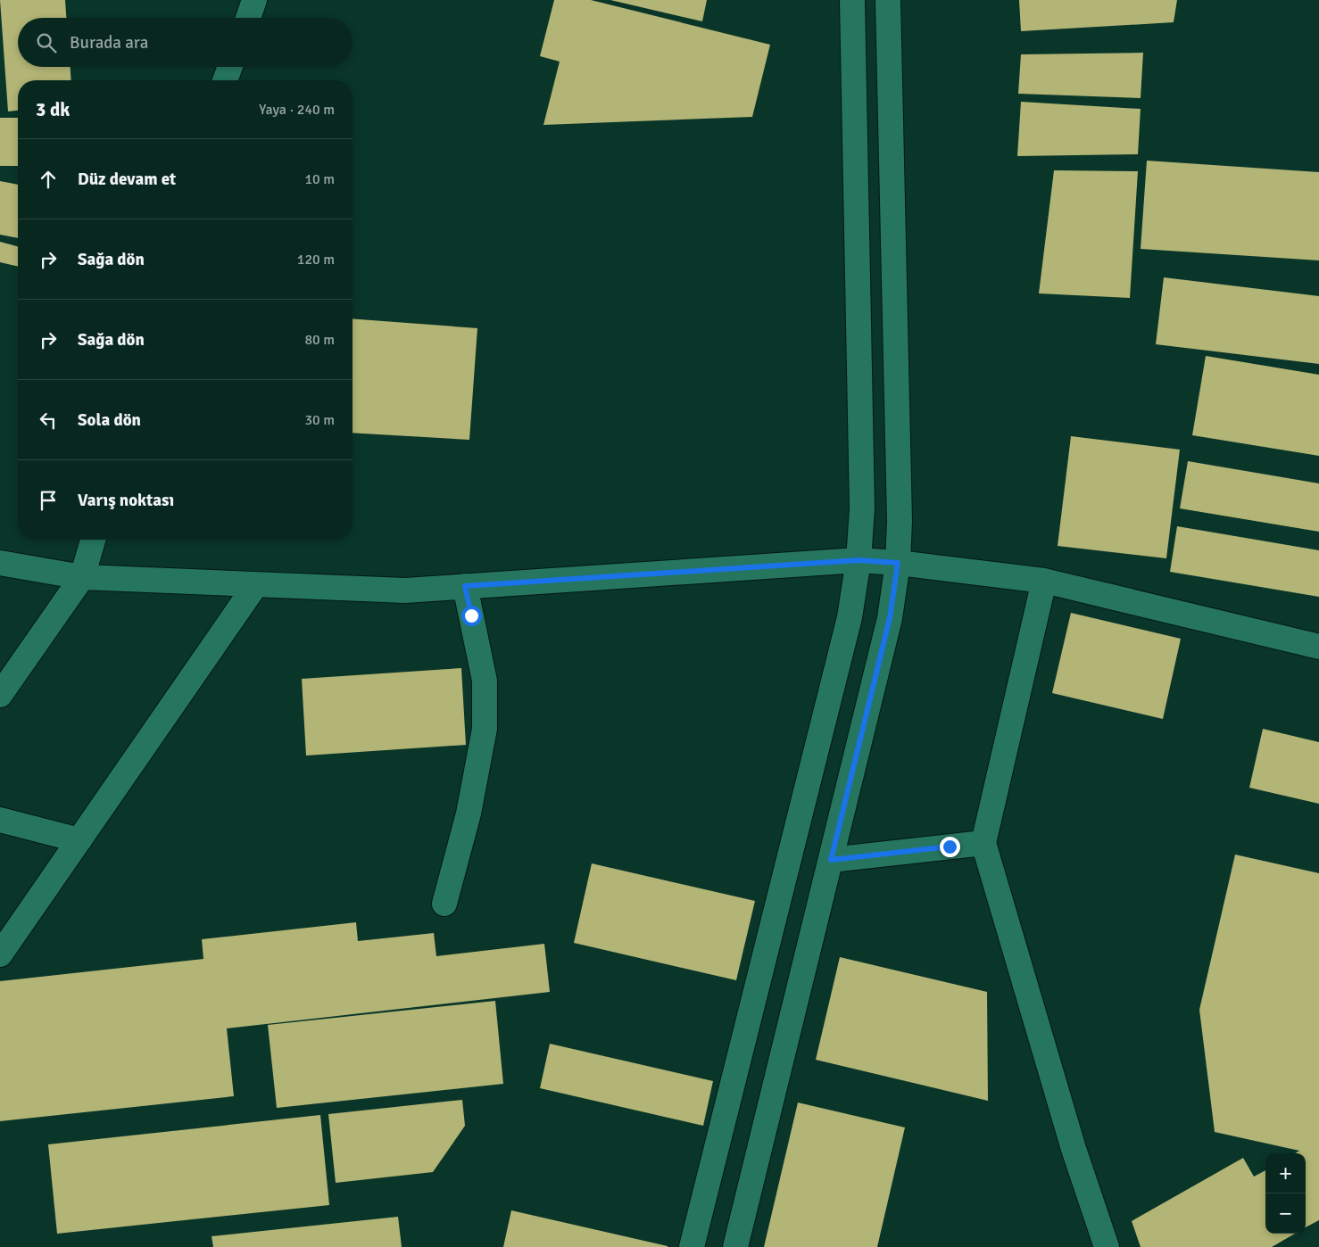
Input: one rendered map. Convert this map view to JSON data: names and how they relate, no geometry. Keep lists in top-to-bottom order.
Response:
{
  "page": {
    "search": "Burada ara",
    "heading": ["3 dk", "Yaya · 240 m"],
    "list": [
      ["Düz devam et", "10 m"],
      ["Sağa dön", "120 m"],
      ["Sağa dön", "80 m"],
      ["Sola dön", "30 m"],
      "Varış noktası"
    ],
    "map_buttons": ["+", "−"]
  }
}
